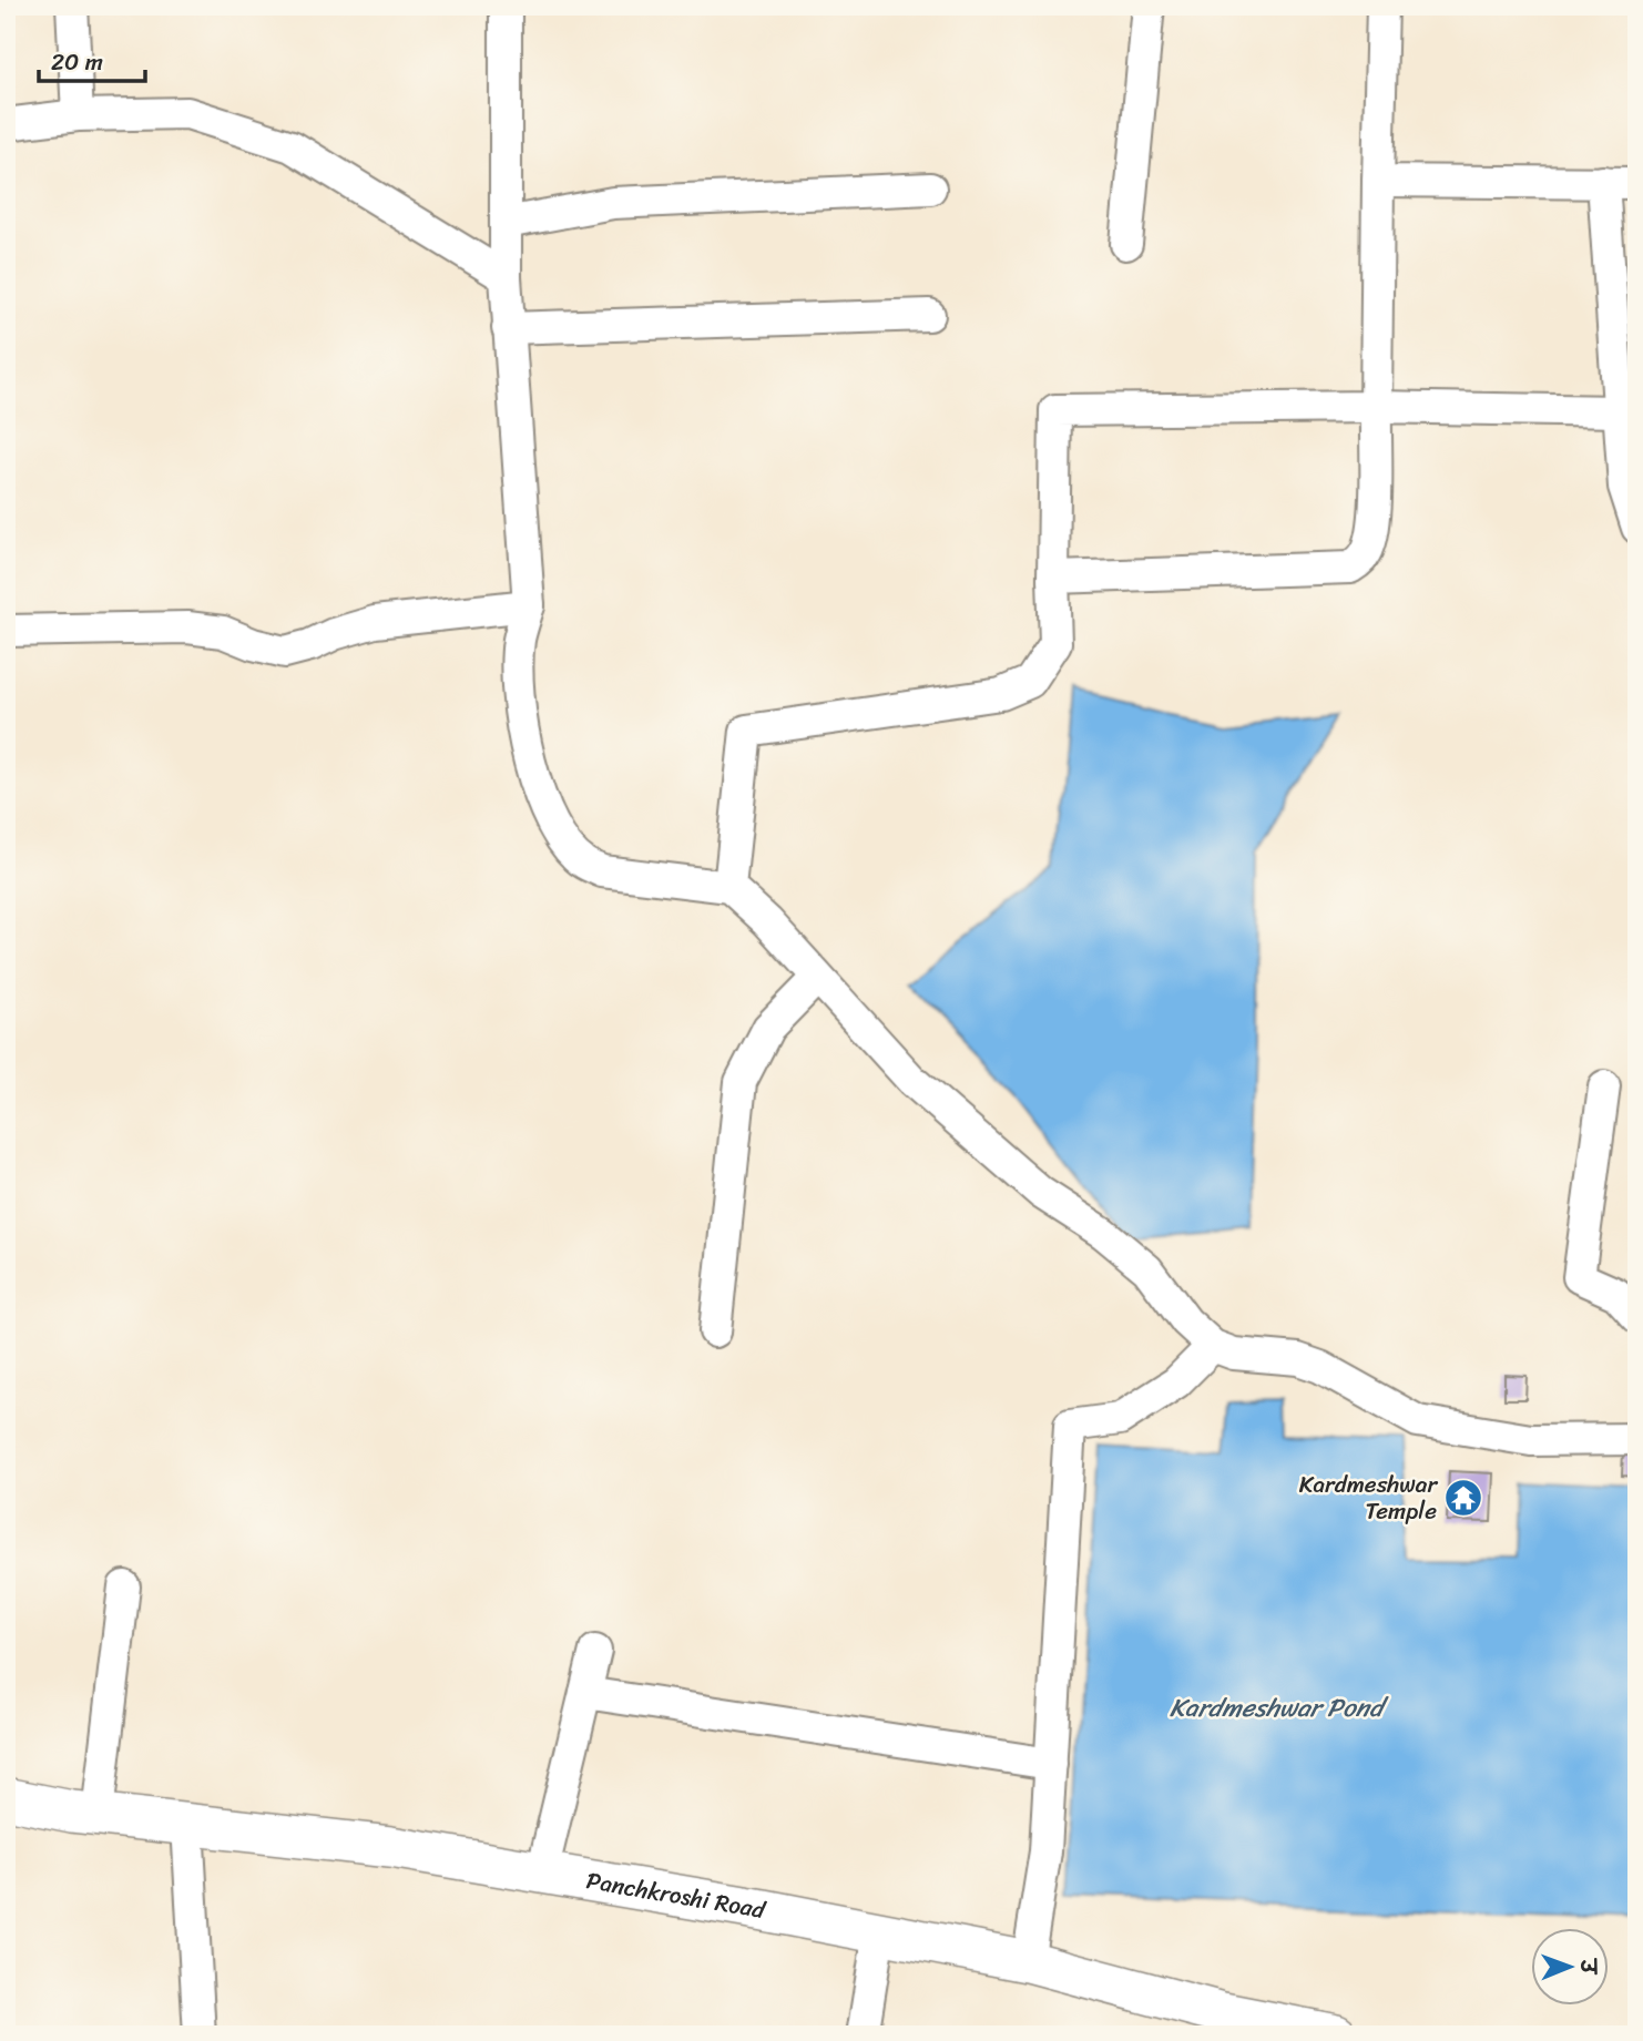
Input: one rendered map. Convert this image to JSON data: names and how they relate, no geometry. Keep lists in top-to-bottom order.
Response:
{
  "streets": {
    "street": ["Panchkroshi Road"]
  },
  "water": ["Kardmeshwar Pond"],
  "places": {
    "temple": ["Kardmeshwar Temple"]
  },
  "scale_bar": "20 m",
  "north": "right"
}
